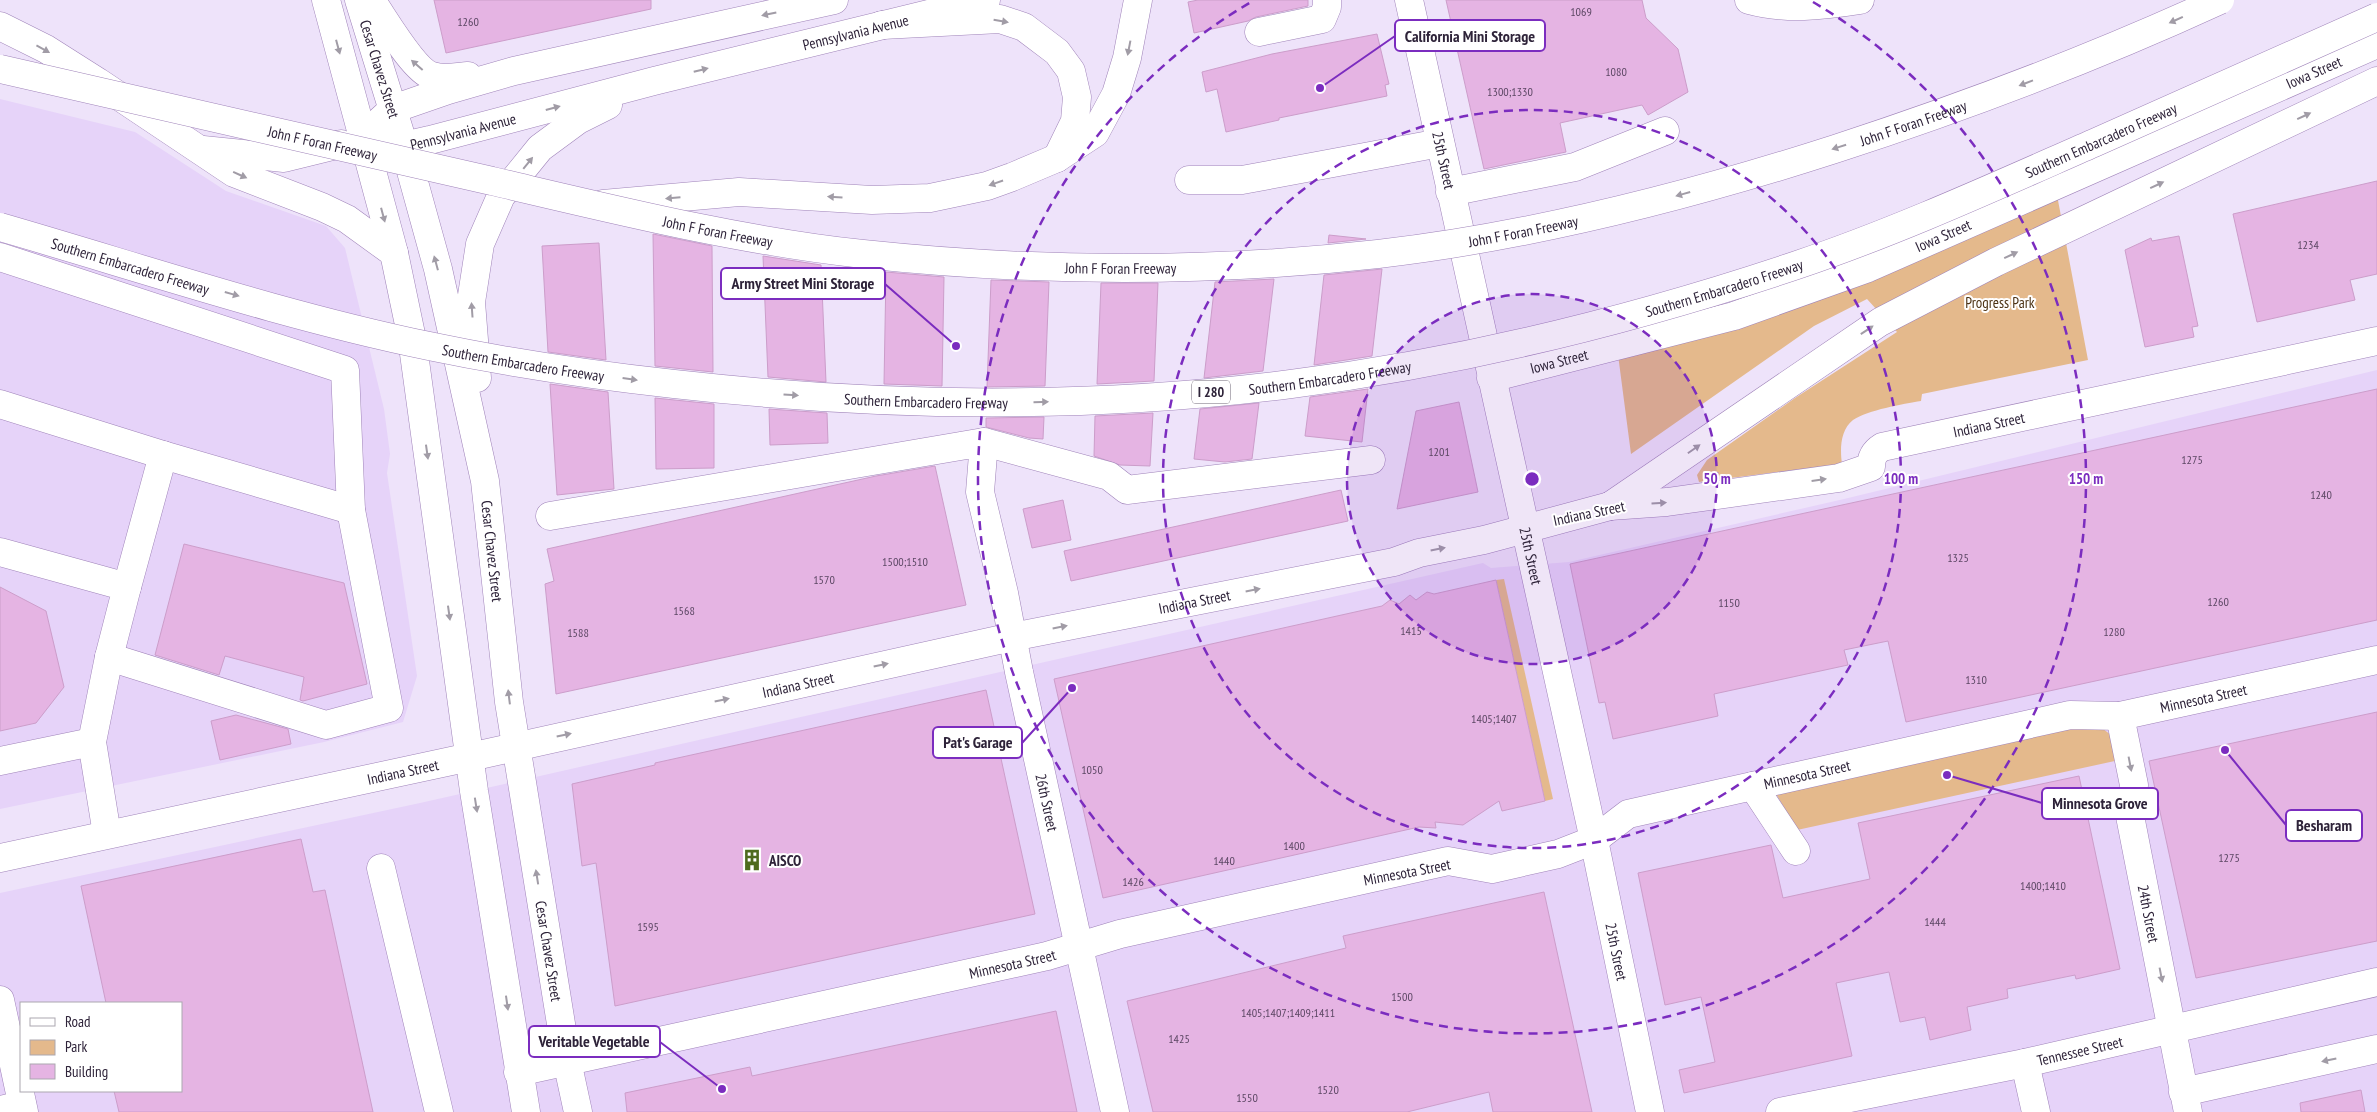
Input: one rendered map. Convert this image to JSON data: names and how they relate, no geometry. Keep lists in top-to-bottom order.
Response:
{
  "streets": {
    "main road": [
      "Pennsylvania Avenue",
      "Cesar Chavez Street",
      "Iowa Street",
      "John F Foran Freeway",
      "Southern Embarcadero Freeway",
      "25th Street",
      "I 280",
      "Indiana Street",
      "Minnesota Street",
      "26th Street",
      "24th Street",
      "Tennessee Street"
    ]
  },
  "crossings": [
    ["Pennsylvania Avenue", "Cesar Chavez Street"],
    ["Cesar Chavez Street", "Indiana Street"],
    ["Cesar Chavez Street", "Minnesota Street"],
    ["Iowa Street", "25th Street"],
    ["25th Street", "Indiana Street"],
    ["25th Street", "Minnesota Street"],
    ["Indiana Street", "26th Street"],
    ["Minnesota Street", "26th Street"],
    ["Minnesota Street", "24th Street"],
    ["24th Street", "Tennessee Street"]
  ],
  "one_way": ["24th Street"],
  "parks": ["Progress Park"],
  "places": {
    "other": [
      "California Mini Storage",
      "Army Street Mini Storage",
      "Pat's Garage",
      "Besharam",
      "Minnesota Grove",
      "Veritable Vegetable"
    ],
    "building": ["AISCO"]
  },
  "house_numbers": [
    "1069",
    "1260",
    "1080",
    "1300;1330",
    "1234",
    "1201",
    "1275",
    "1240",
    "1325",
    "1500;1510",
    "1570",
    "1260",
    "1150",
    "1568",
    "1415",
    "1280",
    "1588",
    "1310",
    "1405;1407",
    "1050",
    "1400",
    "1275",
    "1440",
    "1426",
    "1400;1410",
    "1444",
    "1595",
    "1500",
    "1405;1407;1409;1411",
    "1425",
    "1520",
    "1550"
  ],
  "legend": ["Road", "Park", "Building"],
  "rings": ["50 m", "100 m", "150 m"]
}
